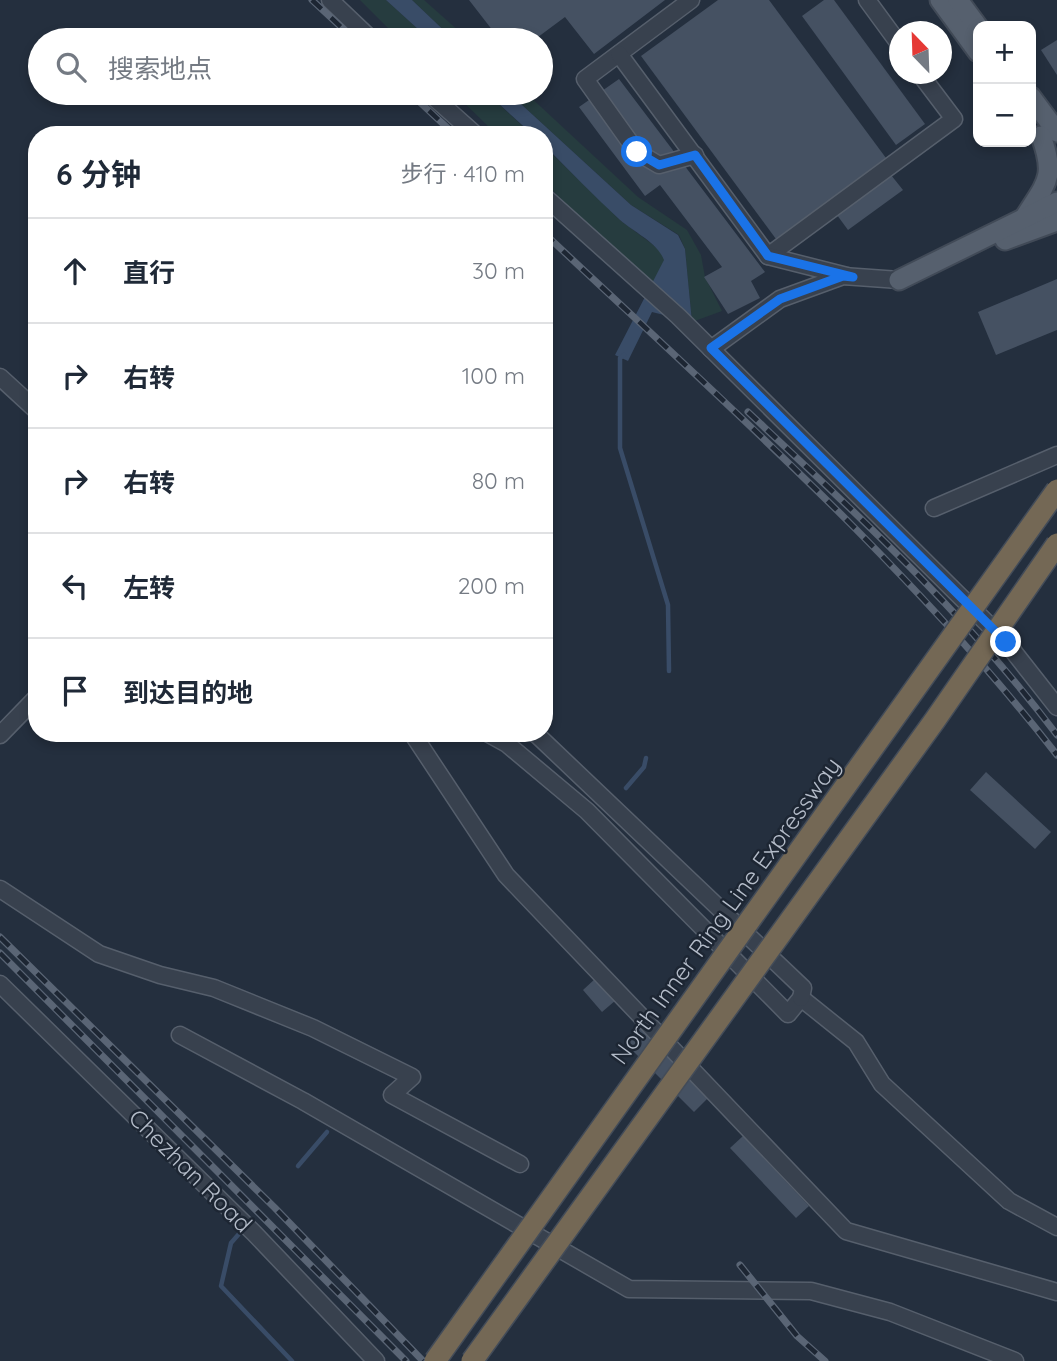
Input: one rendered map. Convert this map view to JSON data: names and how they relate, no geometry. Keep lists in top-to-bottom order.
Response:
{
  "streets": {
    "highway": ["North Inner Ring Line Expressway"],
    "street": ["Chezhan Road"]
  },
  "north": "top left",
  "page": {
    "map_buttons": ["+", "−"],
    "search": "搜索地点",
    "heading": ["6 分钟", "步行 · 410 m"],
    "list": [
      ["直行", "30 m"],
      ["右转", "100 m"],
      ["右转", "80 m"],
      ["左转", "200 m"],
      "到达目的地"
    ]
  }
}
